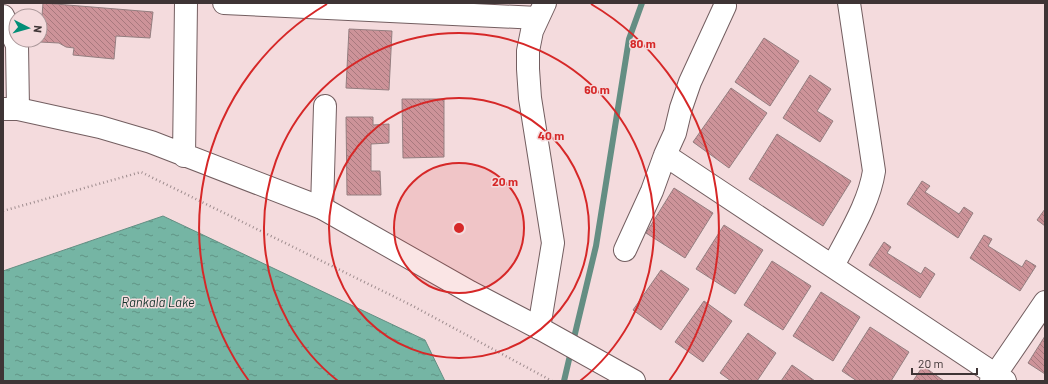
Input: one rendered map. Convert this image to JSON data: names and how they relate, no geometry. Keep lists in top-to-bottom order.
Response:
{
  "water": ["Rankala Lake"],
  "scale_bar": "20 m",
  "north": "right",
  "rings": [
    "80 m",
    "60 m",
    "40 m",
    "20 m"
  ]
}
